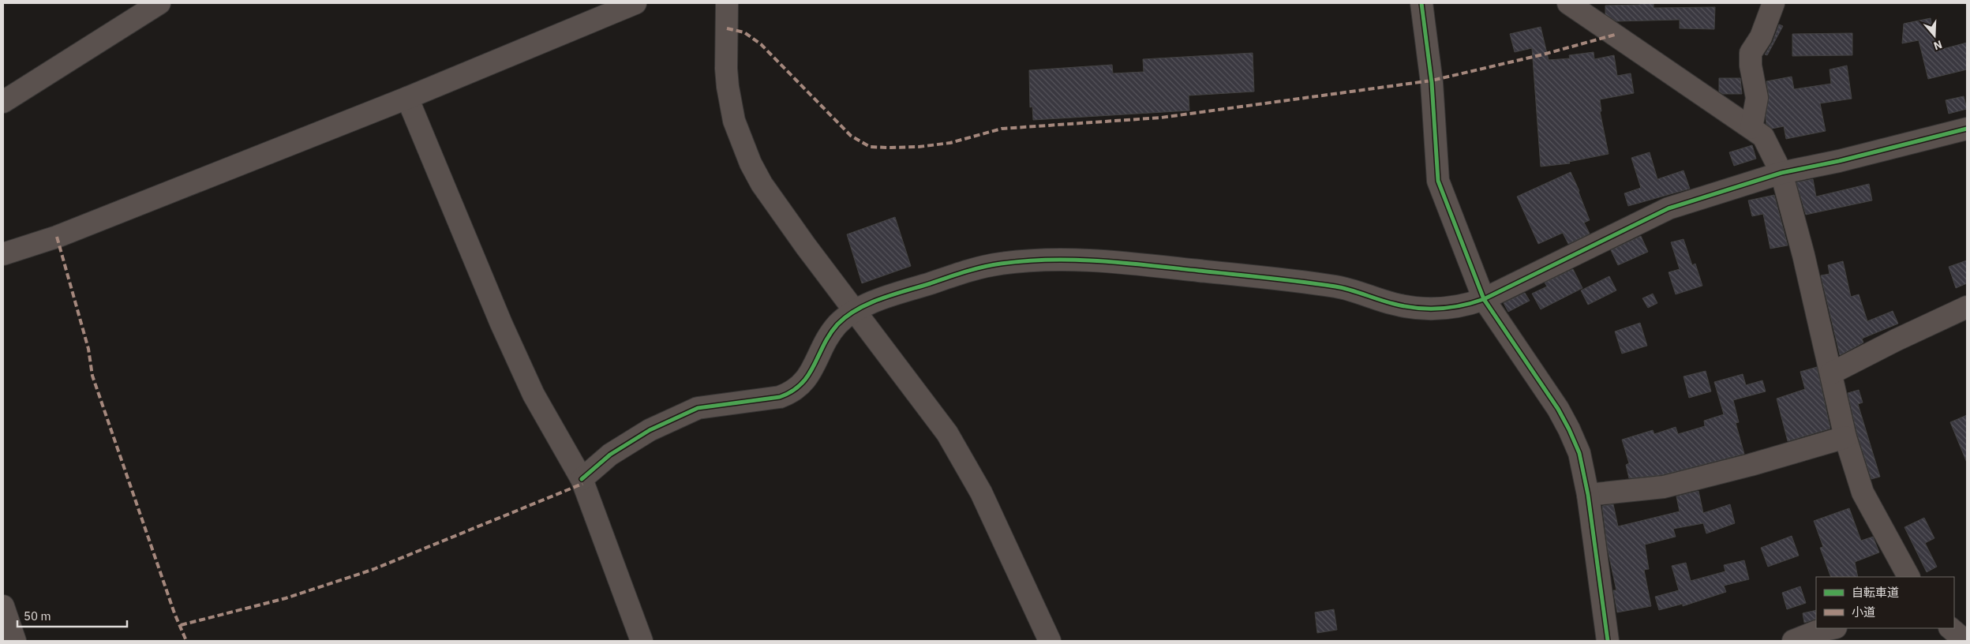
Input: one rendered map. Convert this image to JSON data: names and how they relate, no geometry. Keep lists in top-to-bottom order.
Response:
{
  "legend": ["自転車道", "小道"],
  "scale_bar": "50 m",
  "north": "bottom"
}
